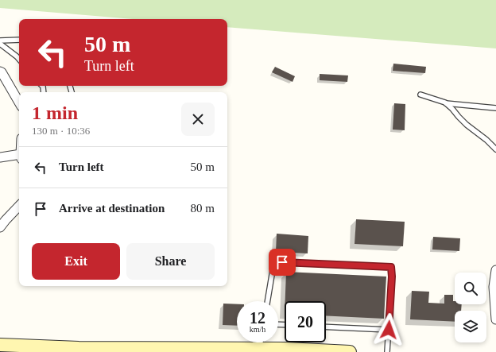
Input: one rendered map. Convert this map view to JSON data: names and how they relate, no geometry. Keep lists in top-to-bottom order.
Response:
{
  "page": {
    "turn": ["50 m", "Turn left"],
    "heading": ["1 min", "130 m · 10:36"],
    "list": [
      {
        "name": "Turn left",
        "value": "50 m"
      },
      {
        "name": "Arrive at destination",
        "value": "80 m"
      }
    ],
    "buttons": ["Exit", "Share"],
    "speed": "12 km/h",
    "limit": "20"
  }
}
